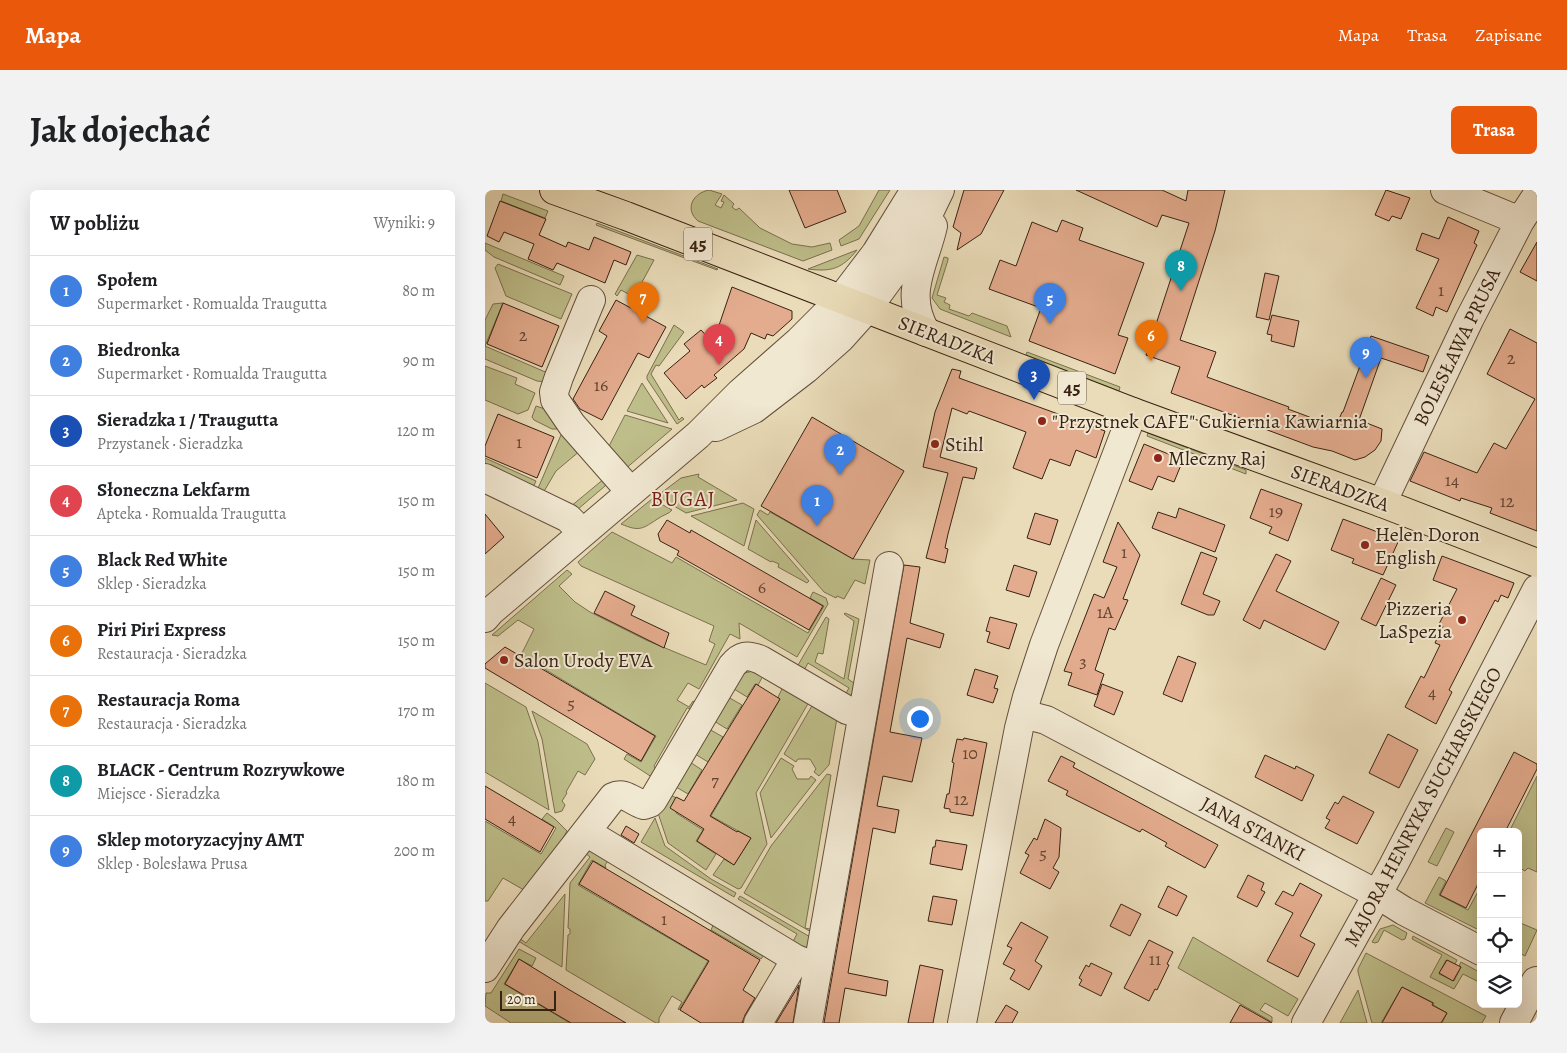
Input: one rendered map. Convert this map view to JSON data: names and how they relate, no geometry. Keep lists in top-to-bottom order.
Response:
{
  "streets": {
    "main road": ["45", "SIERADZKA"],
    "street": ["BOLESŁAWA PRUSA", "MAJORA HENRYKA SUCHARSKIEGO", "JANA STANKI"]
  },
  "crossings": [
    ["SIERADZKA", "BOLESŁAWA PRUSA"],
    ["MAJORA HENRYKA SUCHARSKIEGO", "JANA STANKI"]
  ],
  "districts": ["BUGAJ"],
  "places": [
    "\"Przystnek CAFE\" Cukiernia Kawiarnia",
    "Stihl",
    "Mleczny Raj",
    "Helen Doron English",
    "Pizzeria LaSpezia",
    "Salon Urody EVA"
  ],
  "house_numbers": [
    "1",
    "2",
    "2",
    "16",
    "1",
    "14",
    "12",
    "19",
    "1",
    "6",
    "1A",
    "3",
    "4",
    "5",
    "10",
    "7",
    "12",
    "4",
    "5",
    "1",
    "11"
  ],
  "scale_bar": "20 m",
  "page": {
    "header": "Mapa",
    "nav": ["Mapa", "Trasa", "Zapisane"],
    "title": "Jak dojechać",
    "buttons": "Trasa",
    "heading": ["W pobliżu", "Wyniki: 9"],
    "pins": [
      "8",
      "7",
      "5",
      "6",
      "4",
      "9",
      "3",
      "2",
      "1"
    ],
    "list": [
      {
        "mark": "1",
        "name": "Społem",
        "note": "Supermarket · Romualda Traugutta",
        "value": "80 m"
      },
      {
        "mark": "2",
        "name": "Biedronka",
        "note": "Supermarket · Romualda Traugutta",
        "value": "90 m"
      },
      {
        "mark": "3",
        "name": "Sieradzka 1 / Traugutta",
        "note": "Przystanek · Sieradzka",
        "value": "120 m"
      },
      {
        "mark": "4",
        "name": "Słoneczna Lekfarm",
        "note": "Apteka · Romualda Traugutta",
        "value": "150 m"
      },
      {
        "mark": "5",
        "name": "Black Red White",
        "note": "Sklep · Sieradzka",
        "value": "150 m"
      },
      {
        "mark": "6",
        "name": "Piri Piri Express",
        "note": "Restauracja · Sieradzka",
        "value": "150 m"
      },
      {
        "mark": "7",
        "name": "Restauracja Roma",
        "note": "Restauracja · Sieradzka",
        "value": "170 m"
      },
      {
        "mark": "8",
        "name": "BLACK - Centrum Rozrywkowe",
        "note": "Miejsce · Sieradzka",
        "value": "180 m"
      },
      {
        "mark": "9",
        "name": "Sklep motoryzacyjny AMT",
        "note": "Sklep · Bolesława Prusa",
        "value": "200 m"
      }
    ],
    "map_buttons": ["+", "−"],
    "scale": "20 m"
  }
}
